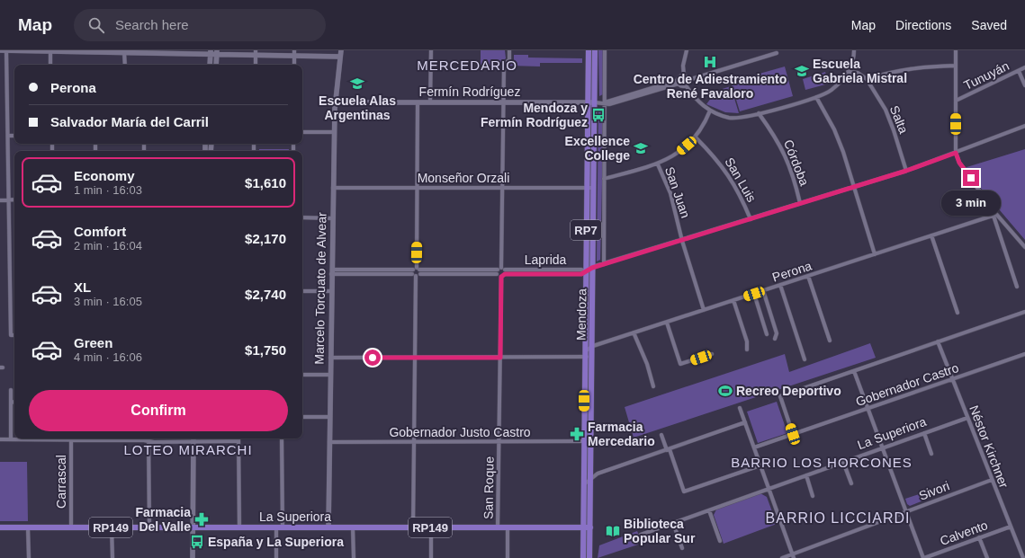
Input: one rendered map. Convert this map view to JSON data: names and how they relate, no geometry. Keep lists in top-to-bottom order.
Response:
{
  "streets": {
    "main road": [
      "RP7",
      "Mendoza",
      "La Superiora",
      "RP149"
    ],
    "street": [
      "Tunuyán",
      "Fermín Rodríguez",
      "Salta",
      "Córdoba",
      "Monseñor Orzali",
      "San Luis",
      "San Juan",
      "Laprida",
      "Perona",
      "Marcelo Torcuato de Alvear",
      "Gobernador Castro",
      "Gobernador Justo Castro",
      "Néstor Kirchner",
      "Carrascal",
      "San Roque",
      "Sivori",
      "Calvento"
    ]
  },
  "crossings": [
    ["Fermín Rodríguez", "Marcelo Torcuato de Alvear"],
    ["Fermín Rodríguez", "Mendoza"],
    ["Salta", "Laprida"],
    ["Córdoba", "Laprida"],
    ["Monseñor Orzali", "Marcelo Torcuato de Alvear"],
    ["Monseñor Orzali", "Mendoza"],
    ["San Luis", "Laprida"],
    ["San Juan", "Laprida"],
    ["San Juan", "Perona"],
    ["Laprida", "Marcelo Torcuato de Alvear"],
    ["Laprida", "Mendoza"],
    ["Laprida", "San Roque"],
    ["Perona", "Mendoza"],
    ["Marcelo Torcuato de Alvear", "Gobernador Justo Castro"],
    ["Marcelo Torcuato de Alvear", "La Superiora"],
    ["Mendoza", "Gobernador Justo Castro"],
    ["Mendoza", "La Superiora"],
    ["Gobernador Castro", "Néstor Kirchner"],
    ["Gobernador Justo Castro", "San Roque"],
    ["La Superiora", "Néstor Kirchner"],
    ["La Superiora", "Carrascal"],
    ["La Superiora", "San Roque"],
    ["Néstor Kirchner", "Sivori"],
    ["Néstor Kirchner", "Calvento"]
  ],
  "districts": [
    "MERCEDARIO",
    "LOTEO MIRARCHI",
    "BARRIO LOS HORCONES",
    "BARRIO LICCIARDI"
  ],
  "places": {
    "hospital": ["Centro de Adiestramiento René Favaloro"],
    "school or university": ["Escuela Gabriela Mistral", "Escuela Alas Argentinas", "Excellence College"],
    "bus stop": ["Mendoza y Fermín Rodríguez", "España y La Superiora"],
    "sports": ["Recreo Deportivo"],
    "pharmacy": ["Farmacia Mercedario", "Farmacia Del Valle"],
    "library": ["Biblioteca Popular Sur"]
  },
  "page": {
    "header": "Map",
    "search": "Search here",
    "nav": ["Map", "Directions", "Saved"],
    "banner": ["Perona", "Salvador María del Carril"],
    "list": [
      {
        "name": "Economy",
        "note": "1 min · 16:03",
        "value": "$1,610"
      },
      {
        "name": "Comfort",
        "note": "2 min · 16:04",
        "value": "$2,170"
      },
      {
        "name": "XL",
        "note": "3 min · 16:05",
        "value": "$2,740"
      },
      {
        "name": "Green",
        "note": "4 min · 16:06",
        "value": "$1,750"
      }
    ],
    "bubble": "3 min",
    "buttons": "Confirm"
  }
}
